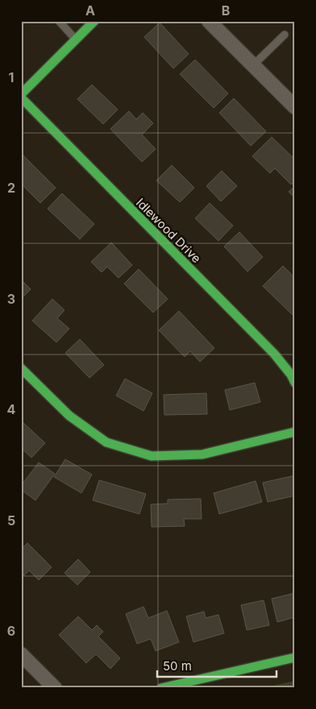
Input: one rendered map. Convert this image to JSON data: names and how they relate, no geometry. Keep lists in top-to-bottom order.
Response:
{
  "streets": {
    "street": ["Idlewood Drive"]
  },
  "scale_bar": "50 m",
  "grid": {
    "columns": ["A", "B"],
    "rows": [
      "1",
      "2",
      "3",
      "4",
      "5",
      "6"
    ]
  }
}
